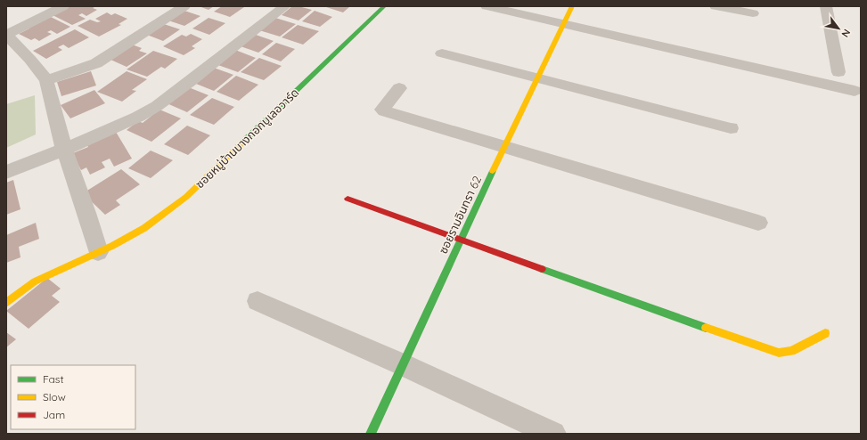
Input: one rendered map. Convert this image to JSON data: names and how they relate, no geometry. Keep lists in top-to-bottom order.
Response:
{
  "streets": {
    "street": ["ซอยหมู่บ้านบางกอกบูเลอวาร์ด", "ซอยรามอินทรา 62"]
  },
  "legend": ["Fast", "Slow", "Jam"],
  "north": "bottom right"
}
